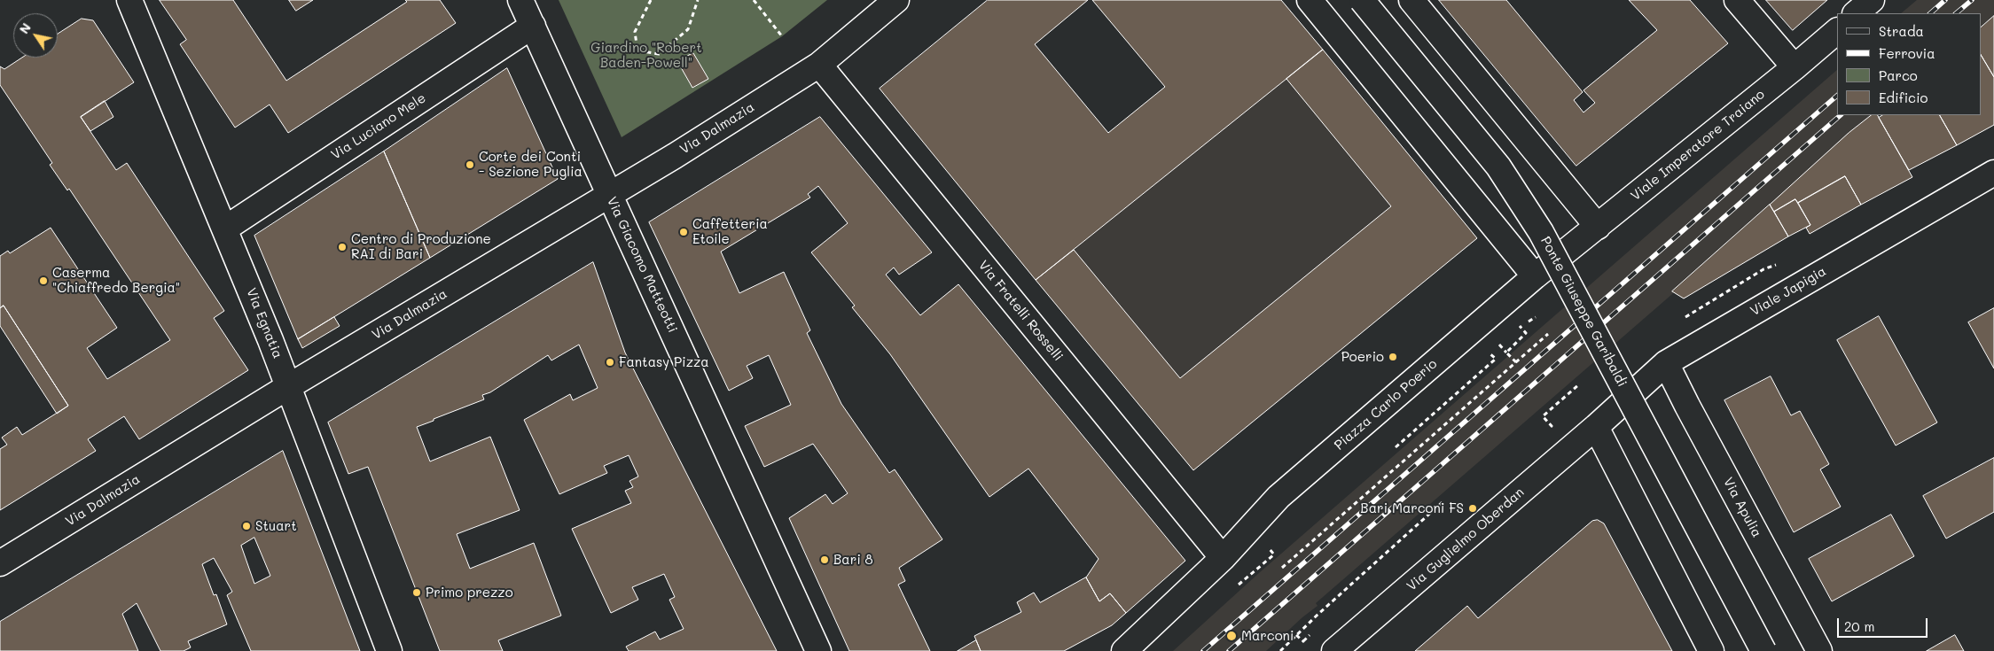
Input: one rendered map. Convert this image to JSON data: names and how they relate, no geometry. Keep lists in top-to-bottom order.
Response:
{
  "streets": {
    "street": [
      "Via Luciano Mele",
      "Via Dalmazia",
      "Viale Imperatore Traiano",
      "Via Giacomo Matteotti",
      "Viale Japigia",
      "Via Fratelli Rosselli",
      "Ponte Giuseppe Garibaldi",
      "Via Egnatia",
      "Piazza Carlo Poerio",
      "Via Apulia",
      "Via Guglielmo Oberdan"
    ]
  },
  "crossings": [
    ["Via Luciano Mele", "Via Giacomo Matteotti"],
    ["Via Luciano Mele", "Via Egnatia"],
    ["Via Dalmazia", "Via Giacomo Matteotti"],
    ["Via Dalmazia", "Via Fratelli Rosselli"],
    ["Via Dalmazia", "Via Egnatia"],
    ["Viale Imperatore Traiano", "Piazza Carlo Poerio"],
    ["Viale Japigia", "Via Apulia"],
    ["Viale Japigia", "Via Guglielmo Oberdan"],
    ["Via Fratelli Rosselli", "Piazza Carlo Poerio"]
  ],
  "parks": ["Giardino \"Robert Baden-Powell\""],
  "places": [
    "Corte dei Conti - Sezione Puglia",
    "Caffetteria Etoile",
    "Centro di Produzione RAI di Bari",
    "Caserma \"Chiaffredo Bergia\"",
    "Poerio",
    "Fantasy Pizza",
    "Bari Marconi FS",
    "Stuart",
    "Bari 8",
    "Primo prezzo",
    "Marconi"
  ],
  "legend": [
    "Strada",
    "Ferrovia",
    "Parco",
    "Edificio"
  ],
  "scale_bar": "20 m",
  "north": "top left"
}
